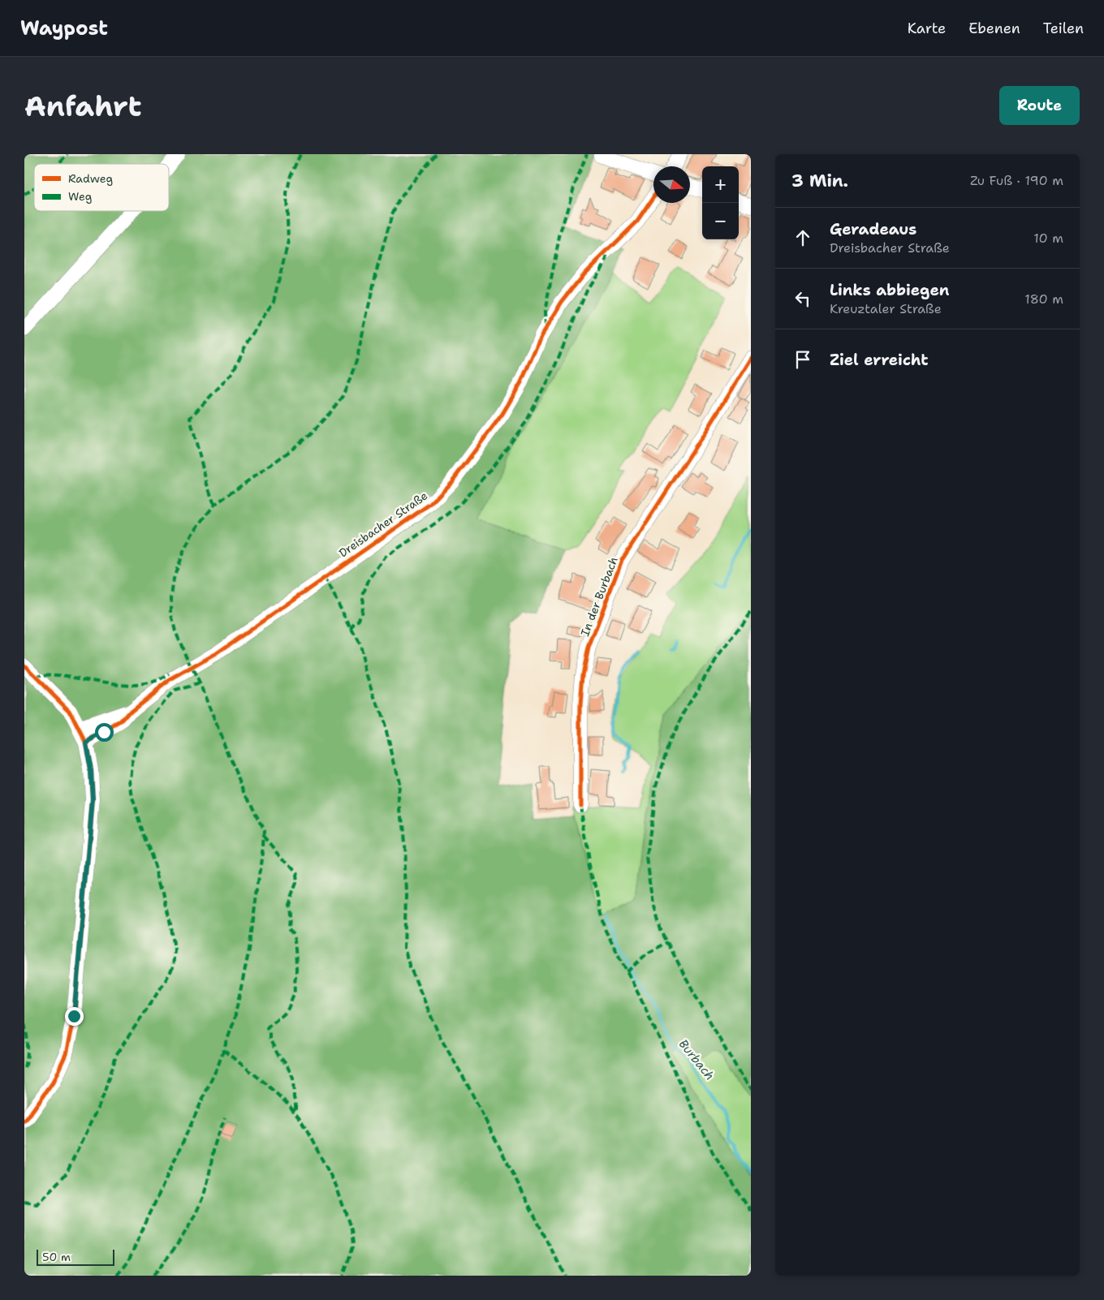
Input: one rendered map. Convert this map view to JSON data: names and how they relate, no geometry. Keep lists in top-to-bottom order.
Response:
{
  "streets": {
    "street": ["Dreisbacher Straße", "In der Burbach"]
  },
  "water": ["Burbach"],
  "legend": ["Radweg", "Weg"],
  "scale_bar": "50 m",
  "north": "right",
  "page": {
    "header": "Waypost",
    "nav": ["Karte", "Ebenen", "Teilen"],
    "buttons": "Route",
    "title": "Anfahrt",
    "heading": ["3 Min.", "Zu Fuß · 190 m"],
    "map_buttons": ["+", "−"],
    "list": [
      ["Geradeaus", "Dreisbacher Straße", "10 m"],
      ["Links abbiegen", "Kreuztaler Straße", "180 m"],
      "Ziel erreicht"
    ],
    "scale": "50 m"
  }
}
